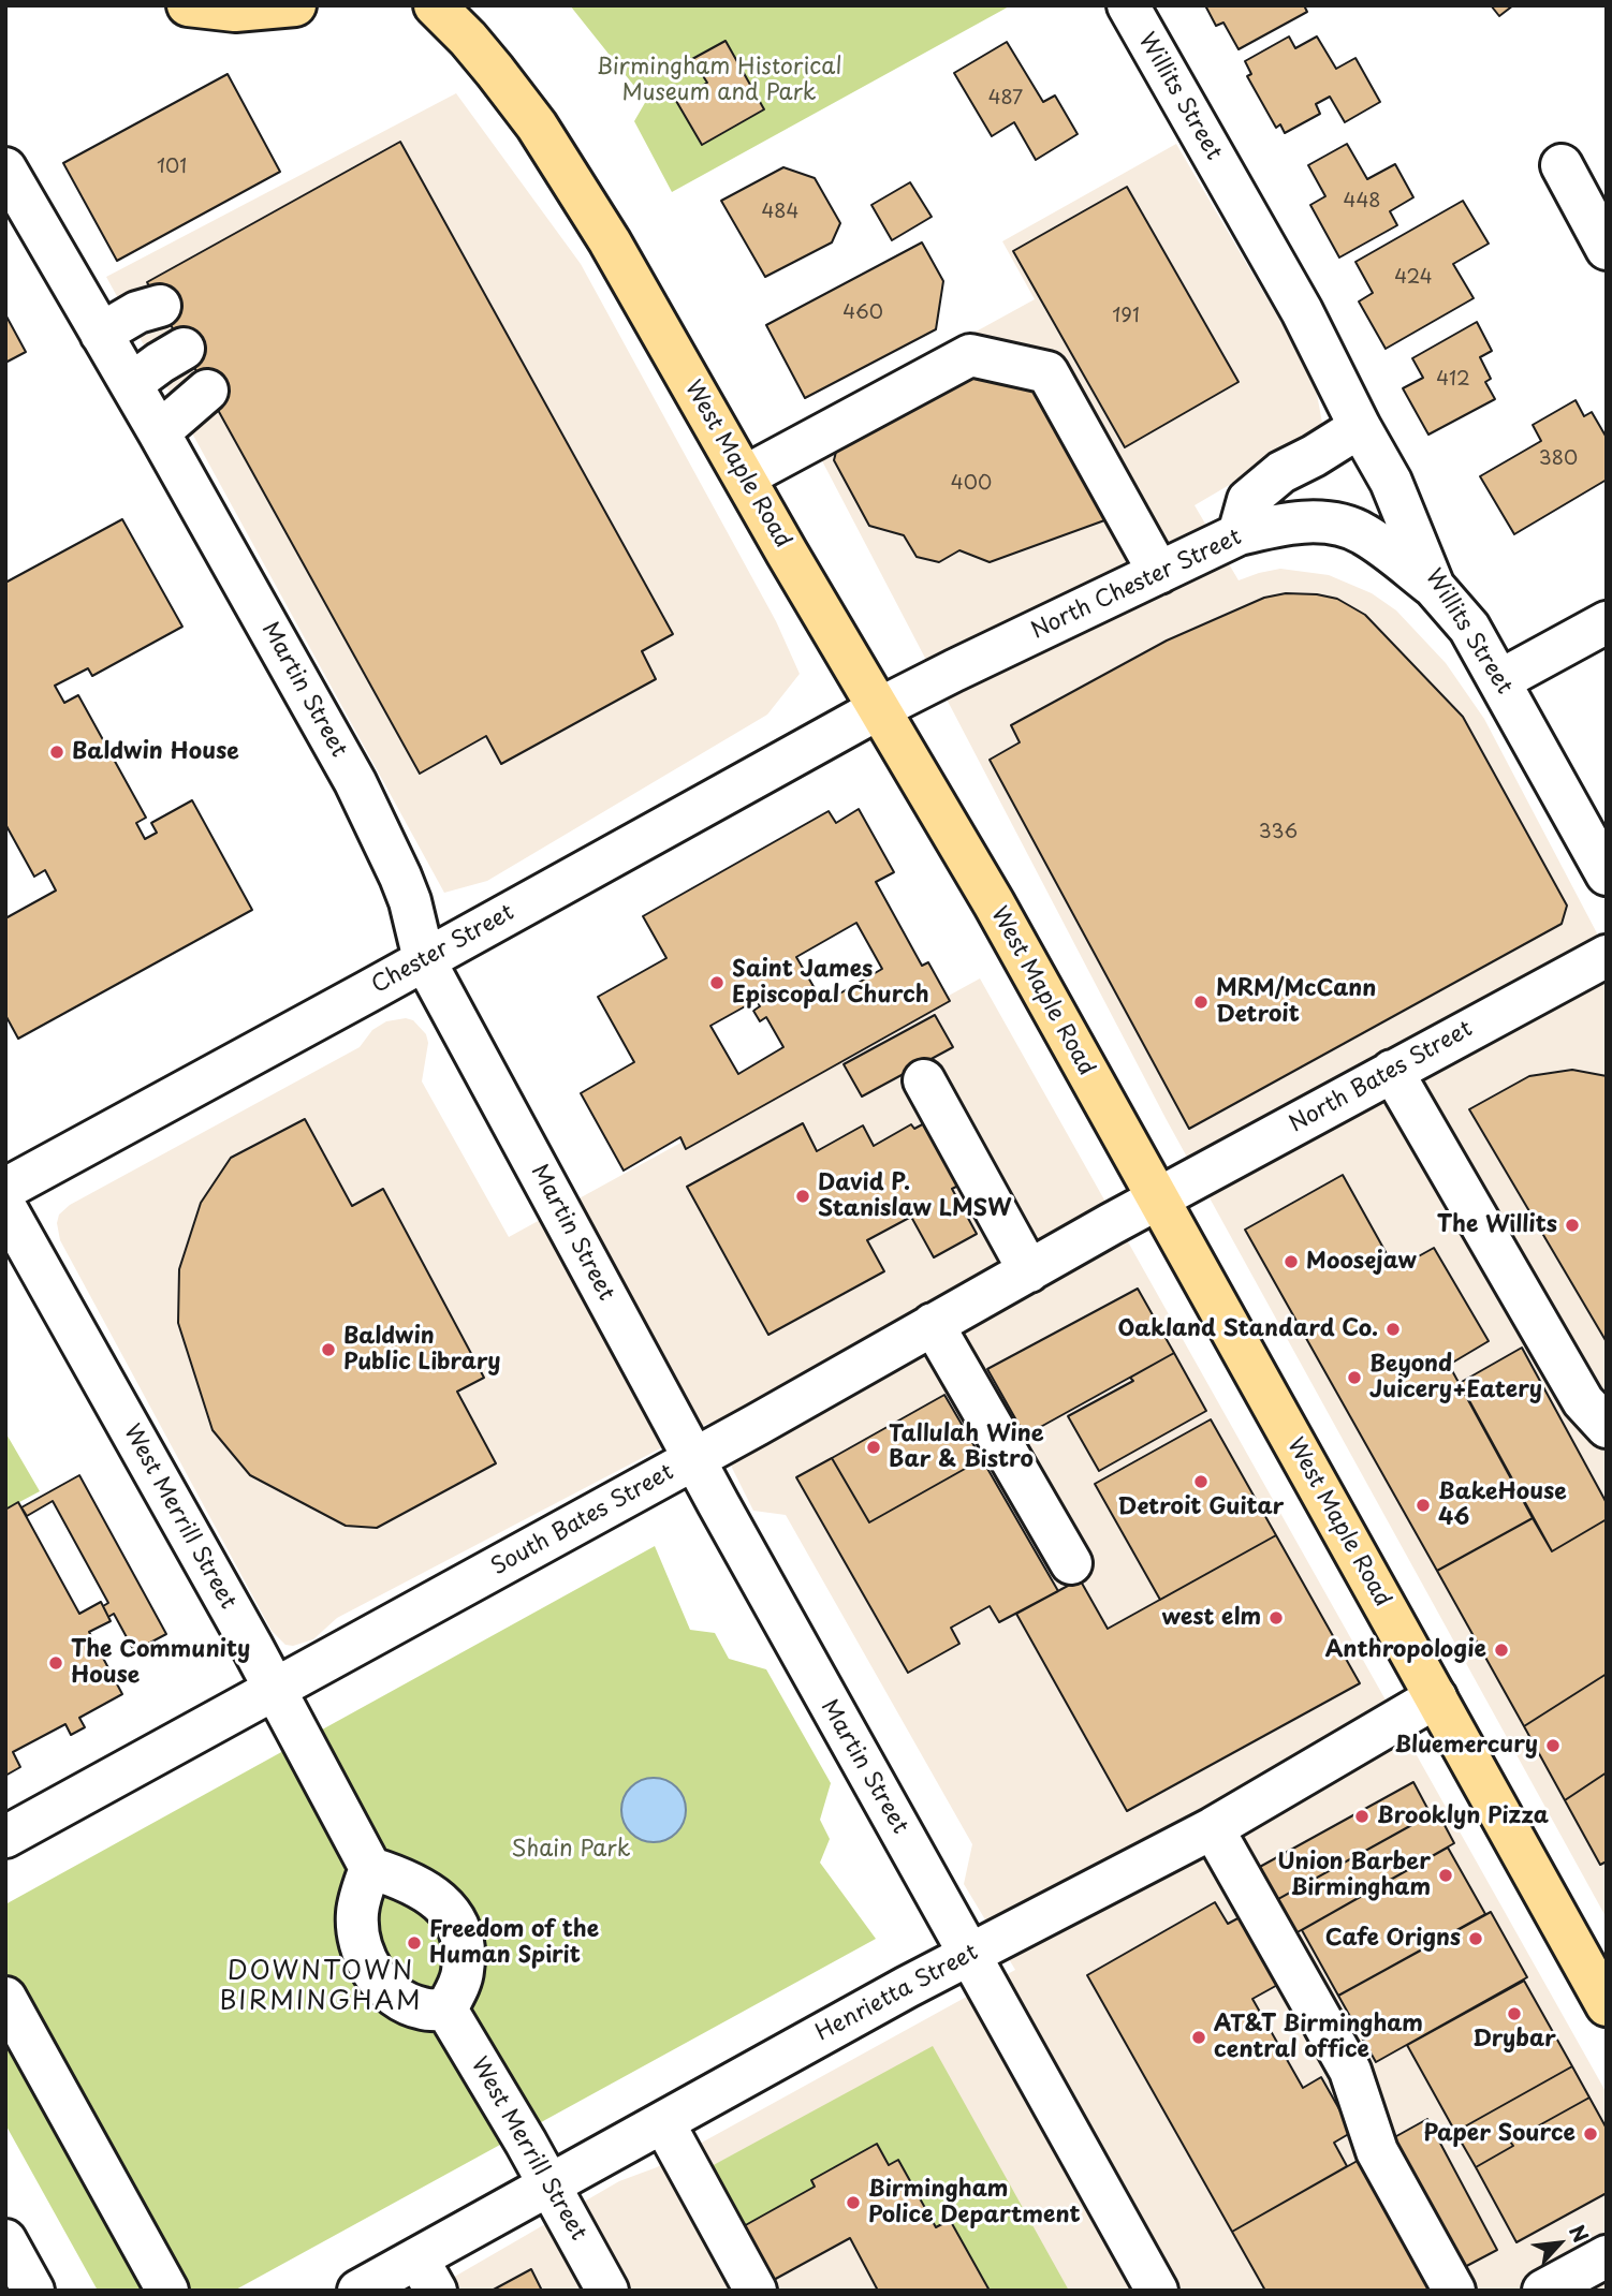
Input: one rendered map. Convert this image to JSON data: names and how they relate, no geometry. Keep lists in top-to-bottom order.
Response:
{
  "streets": {
    "main road": ["West Maple Road"],
    "street": [
      "Willits Street",
      "North Chester Street",
      "Martin Street",
      "Chester Street",
      "North Bates Street",
      "West Merrill Street",
      "South Bates Street",
      "Henrietta Street"
    ]
  },
  "crossings": [
    ["Willits Street", "North Chester Street"],
    ["West Maple Road", "North Chester Street"],
    ["West Maple Road", "Chester Street"],
    ["West Maple Road", "North Bates Street"],
    ["West Maple Road", "South Bates Street"],
    ["West Maple Road", "Henrietta Street"],
    ["North Chester Street", "Chester Street"],
    ["Martin Street", "Chester Street"],
    ["Martin Street", "South Bates Street"],
    ["Martin Street", "Henrietta Street"],
    ["North Bates Street", "South Bates Street"],
    ["West Merrill Street", "South Bates Street"],
    ["West Merrill Street", "Henrietta Street"]
  ],
  "districts": ["DOWNTOWN BIRMINGHAM"],
  "parks": ["Birmingham Historical Museum and Park", "Shain Park"],
  "places": [
    "Baldwin House",
    "Saint James Episcopal Church",
    "MRM/McCann Detroit",
    "David P. Stanislaw LMSW",
    "The Willits",
    "Moosejaw",
    "Oakland Standard Co.",
    "Baldwin Public Library",
    "Beyond Juicery+Eatery",
    "Tallulah Wine Bar & Bistro",
    "Detroit Guitar",
    "BakeHouse 46",
    "west elm",
    "Anthropologie",
    "The Community House",
    "Bluemercury",
    "Brooklyn Pizza",
    "Union Barber Birmingham",
    "Cafe Origns",
    "Freedom of the Human Spirit",
    "Drybar",
    "AT&T Birmingham central office",
    "Paper Source",
    "Birmingham Police Department"
  ],
  "house_numbers": [
    "487",
    "101",
    "448",
    "484",
    "424",
    "460",
    "191",
    "412",
    "380",
    "400",
    "336"
  ],
  "north": "top right"
}
